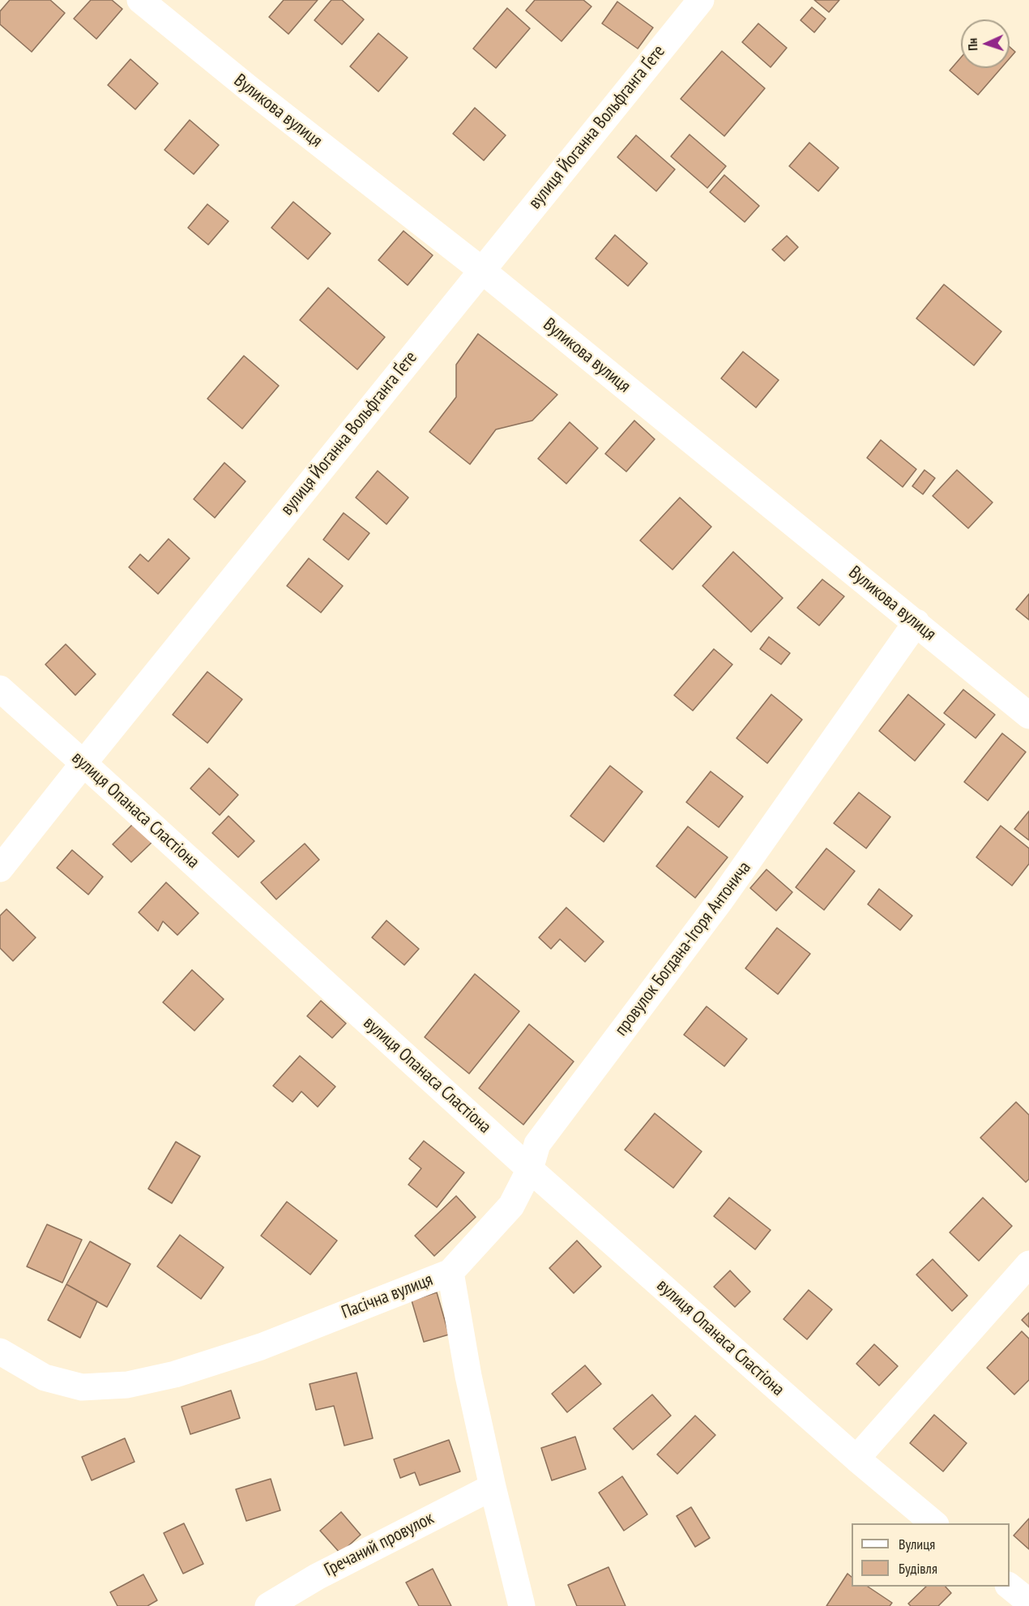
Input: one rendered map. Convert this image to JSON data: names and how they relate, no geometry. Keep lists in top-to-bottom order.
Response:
{
  "streets": {
    "street": [
      "Вуликова вулиця",
      "вулиця Йоганна Вольфганга Ґете",
      "вулиця Опанаса Сластіона",
      "провулок Богдана-Ігоря Антонича",
      "Пасічна вулиця",
      "Гречаний провулок"
    ]
  },
  "crossings": [
    ["Вуликова вулиця", "вулиця Йоганна Вольфганга Ґете"],
    ["Вуликова вулиця", "провулок Богдана-Ігоря Антонича"],
    ["вулиця Йоганна Вольфганга Ґете", "вулиця Опанаса Сластіона"],
    ["вулиця Опанаса Сластіона", "провулок Богдана-Ігоря Антонича"],
    ["провулок Богдана-Ігоря Антонича", "Пасічна вулиця"],
    ["Пасічна вулиця", "Гречаний провулок"]
  ],
  "legend": ["Вулиця", "Будівля"],
  "north": "left"
}
